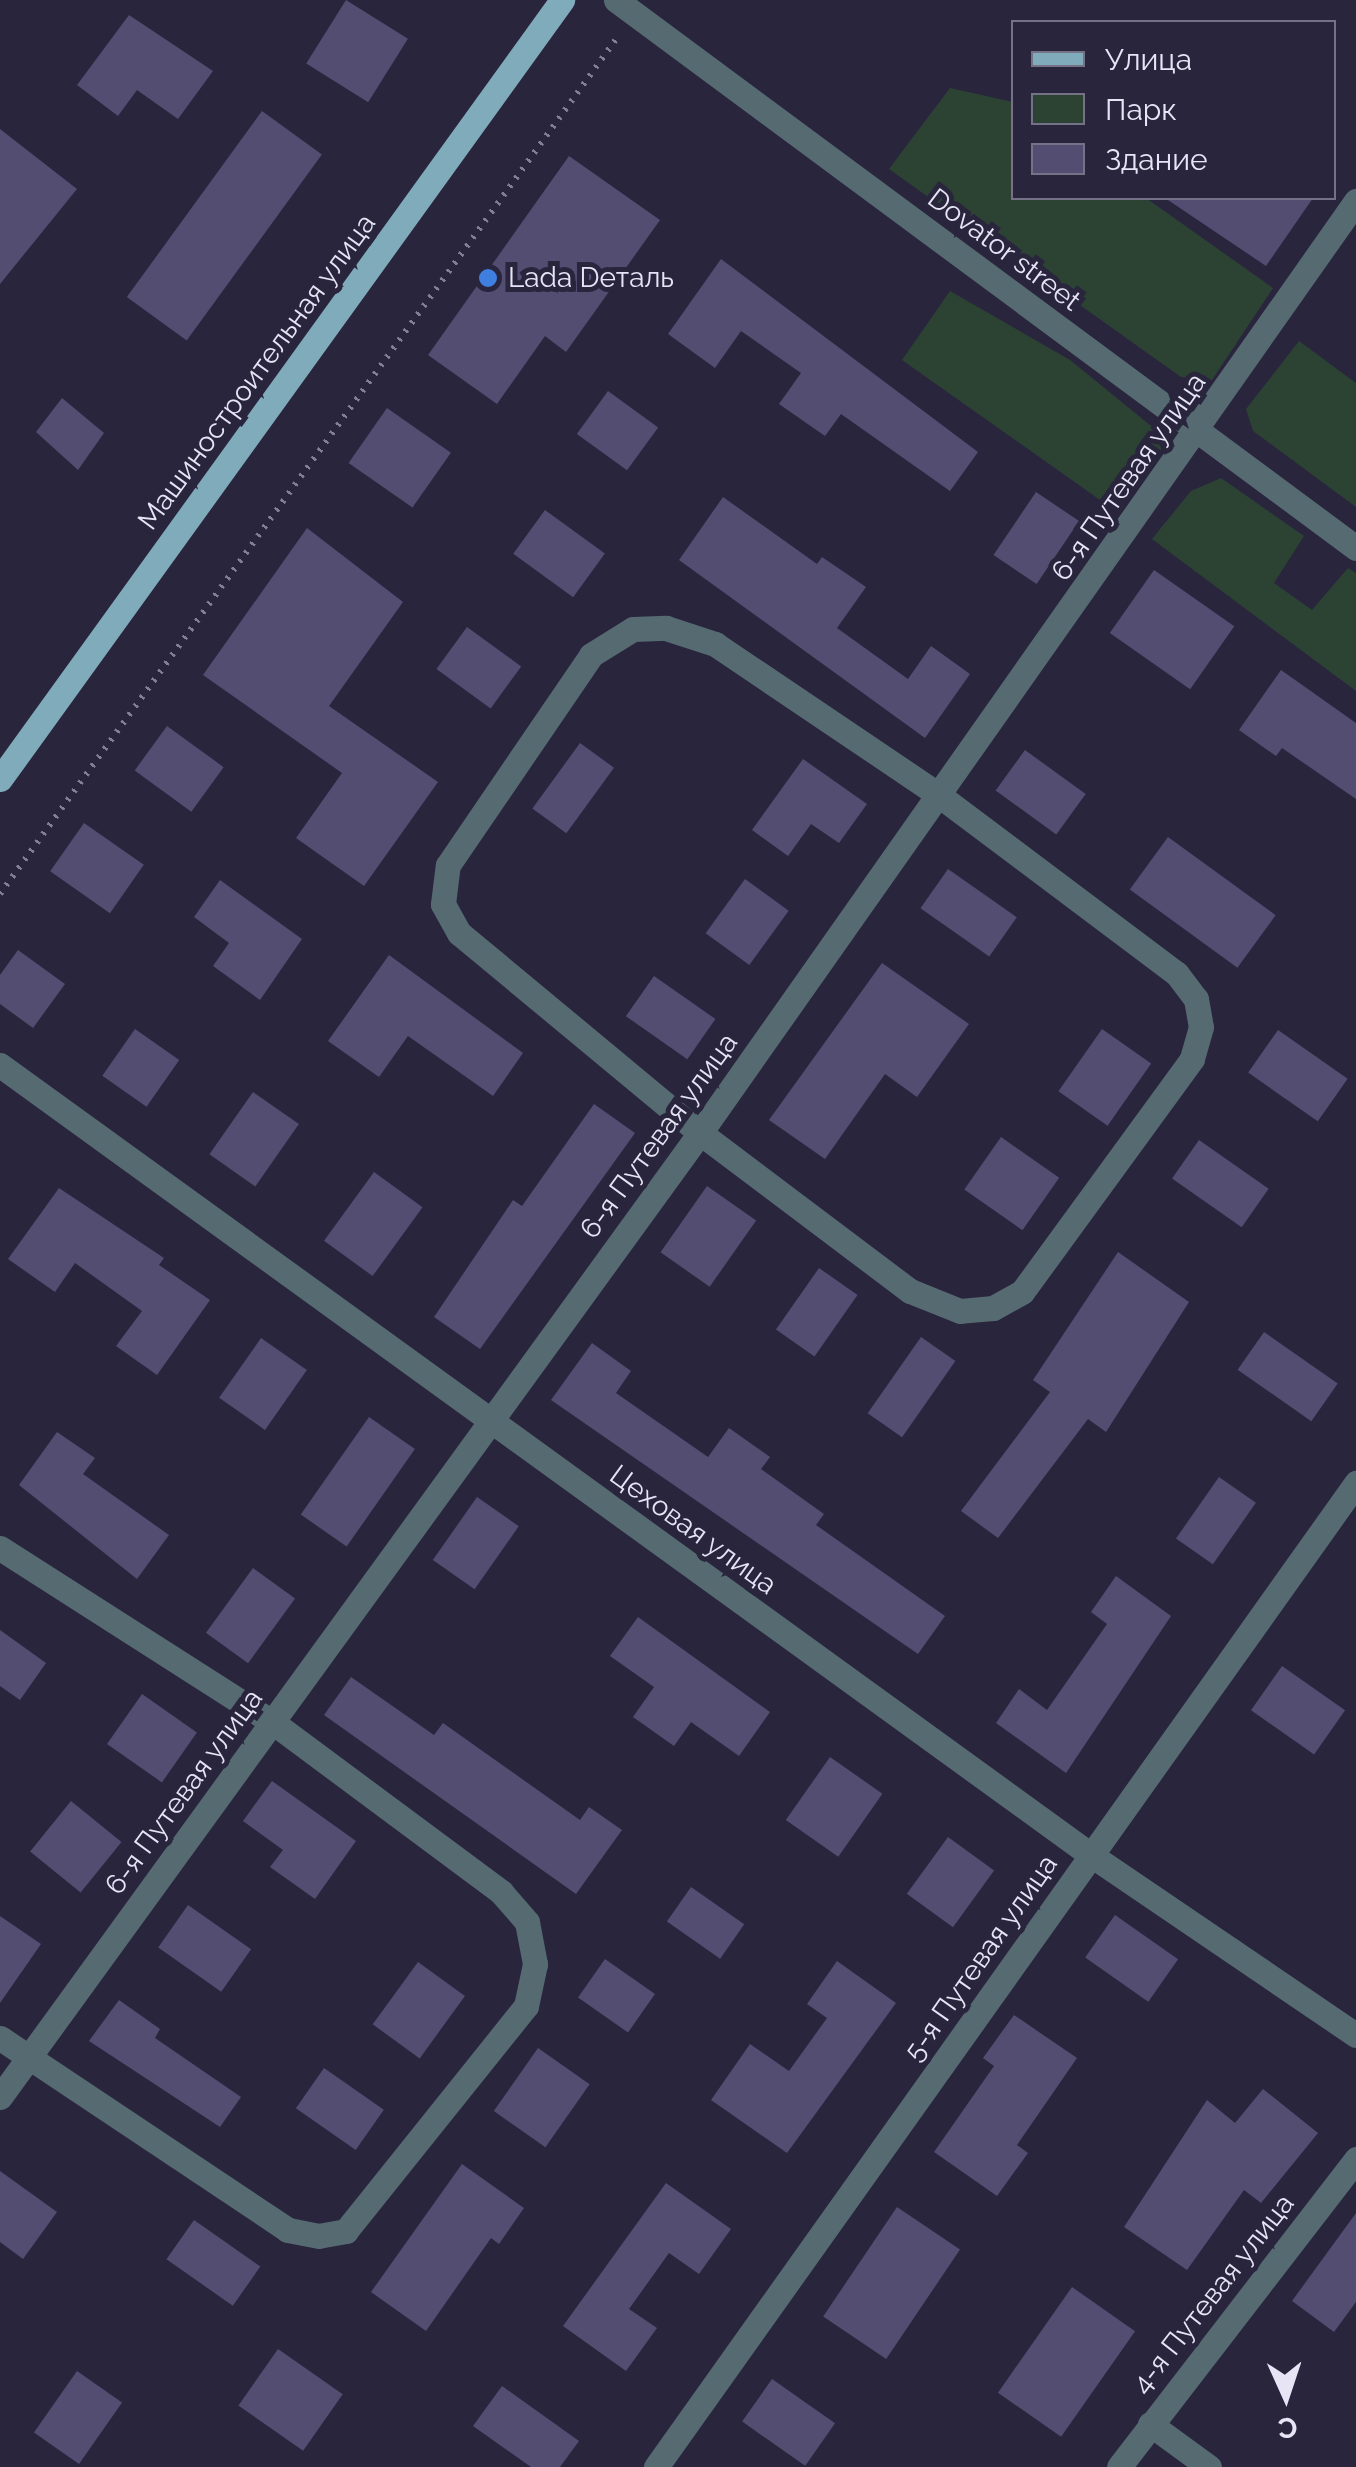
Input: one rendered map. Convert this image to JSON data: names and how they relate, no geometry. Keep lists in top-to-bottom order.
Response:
{
  "streets": {
    "main road": ["Машиностроительная улица"],
    "street": [
      "Dovator street",
      "6-я Путевая улица",
      "Цеховая улица",
      "5-я Путевая улица",
      "4-я Путевая улица"
    ]
  },
  "crossings": [
    ["Dovator street", "6-я Путевая улица"],
    ["6-я Путевая улица", "Цеховая улица"],
    ["Цеховая улица", "5-я Путевая улица"]
  ],
  "places": ["Lada Dеталь"],
  "legend": ["Улица", "Парк", "Здание"],
  "north": "bottom"
}
